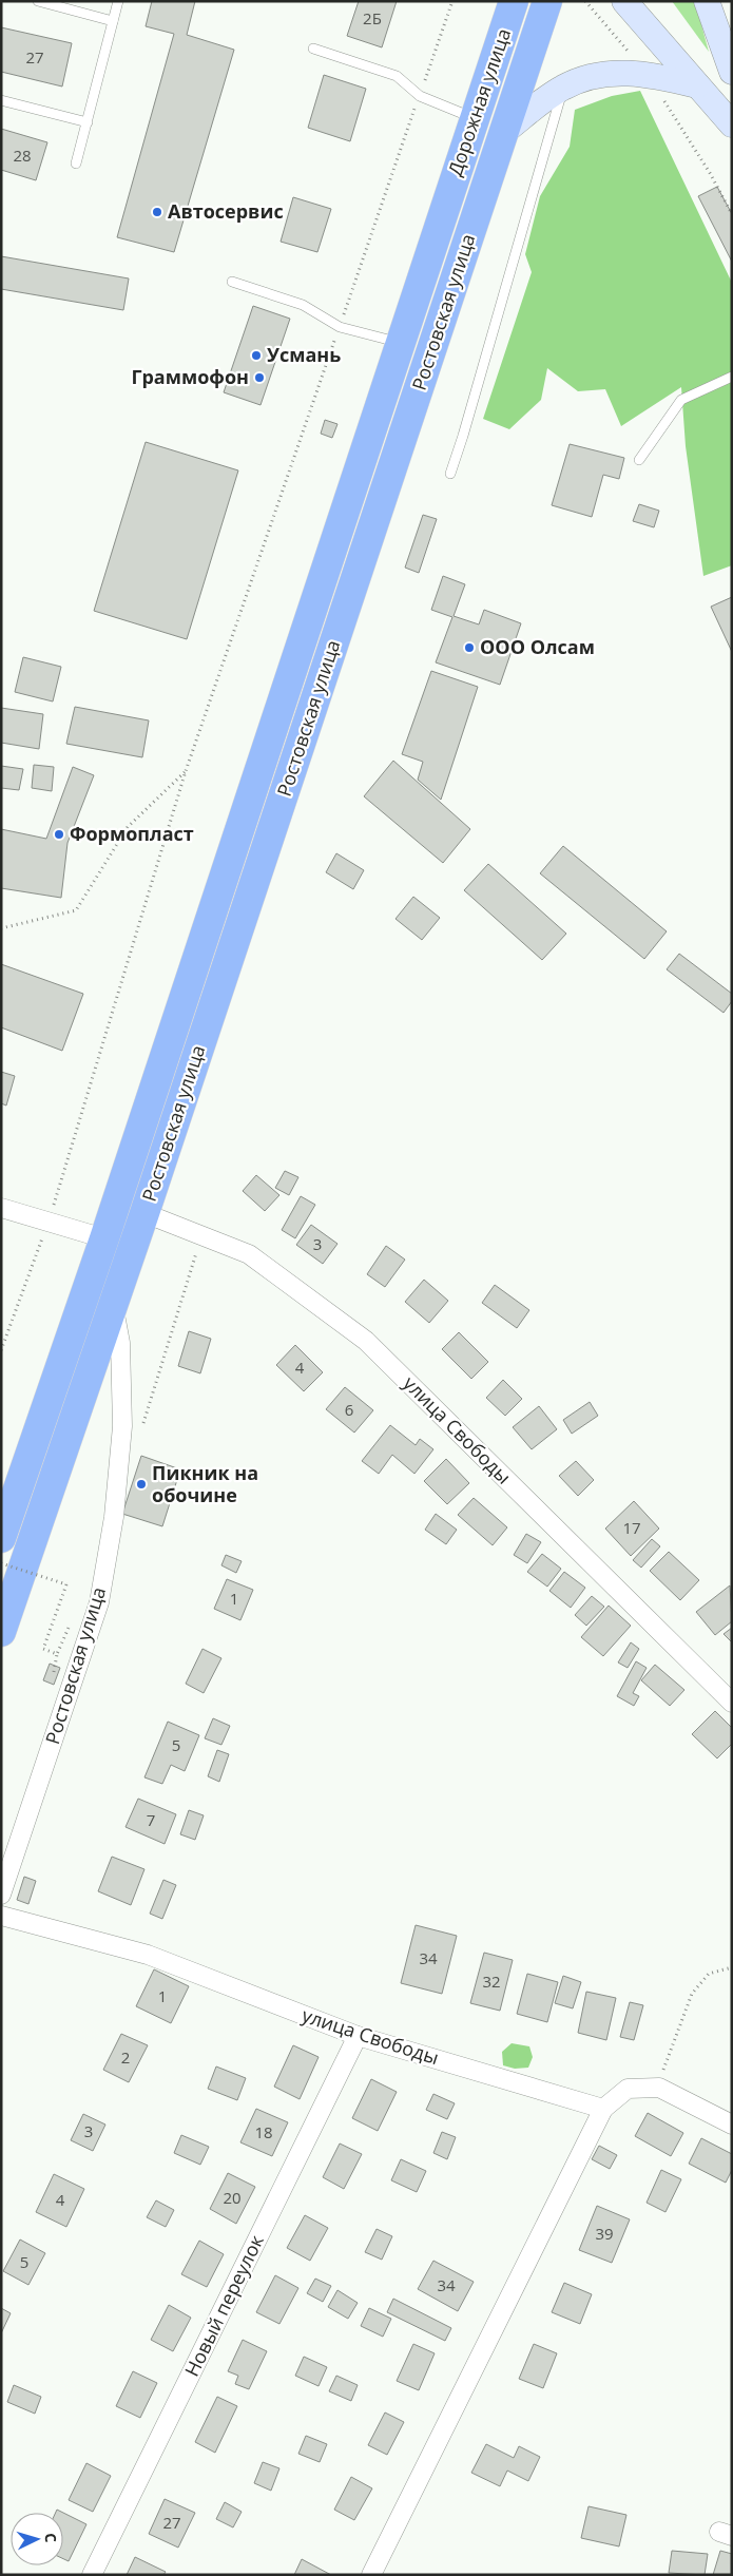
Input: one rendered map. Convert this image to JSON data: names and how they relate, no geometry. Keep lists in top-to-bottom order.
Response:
{
  "streets": {
    "highway": ["Дорожная улица", "Ростовская улица"],
    "street": ["улица Свободы", "Новый переулок"]
  },
  "crossings": [
    ["Дорожная улица", "Ростовская улица"],
    ["Ростовская улица", "улица Свободы"],
    ["улица Свободы", "Новый переулок"]
  ],
  "places": [
    "Автосервис",
    "Усмань",
    "Граммофон",
    "ООО Олсам",
    "Формопласт",
    "Пикник на обочине"
  ],
  "house_numbers": [
    "2Б",
    "27",
    "28",
    "3",
    "4",
    "6",
    "17",
    "1",
    "5",
    "7",
    "34",
    "32",
    "1",
    "2",
    "3",
    "18",
    "20",
    "4",
    "39",
    "5",
    "34",
    "27"
  ],
  "north": "right"
}
